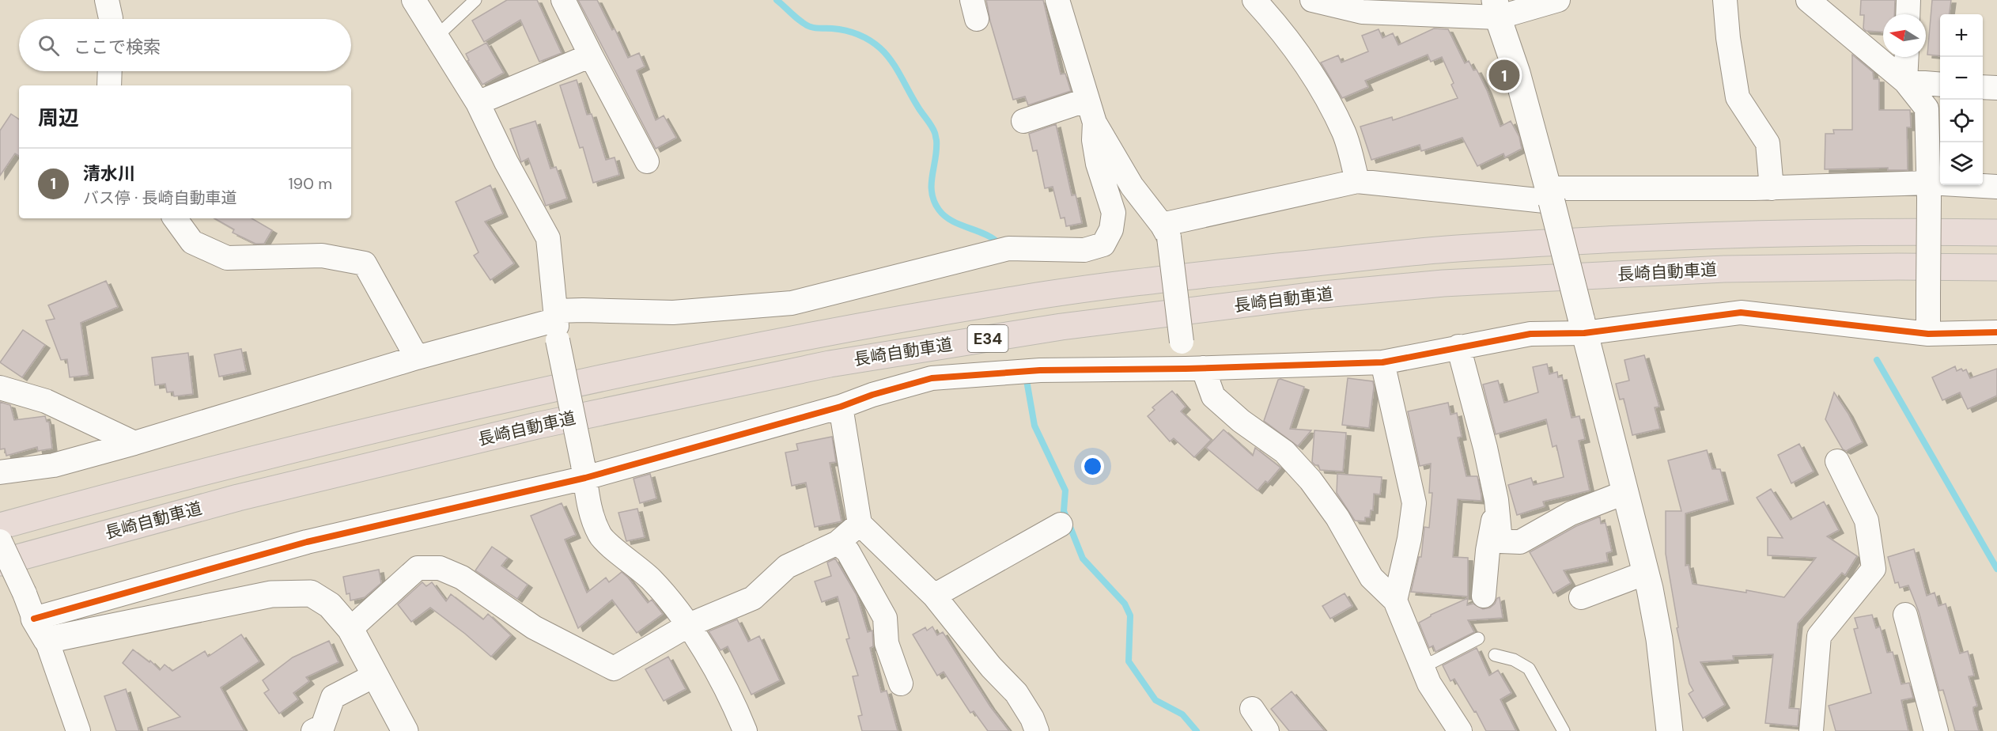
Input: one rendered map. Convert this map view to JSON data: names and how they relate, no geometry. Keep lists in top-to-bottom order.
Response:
{
  "streets": {
    "highway": ["長崎自動車道", "E34"]
  },
  "north": "left",
  "page": {
    "map_buttons": ["+", "−"],
    "search": "ここで検索",
    "pins": "1",
    "heading": "周辺",
    "list": [
      {
        "mark": "1",
        "name": "清水川",
        "note": "バス停 · 長崎自動車道",
        "value": "190 m"
      }
    ]
  }
}
